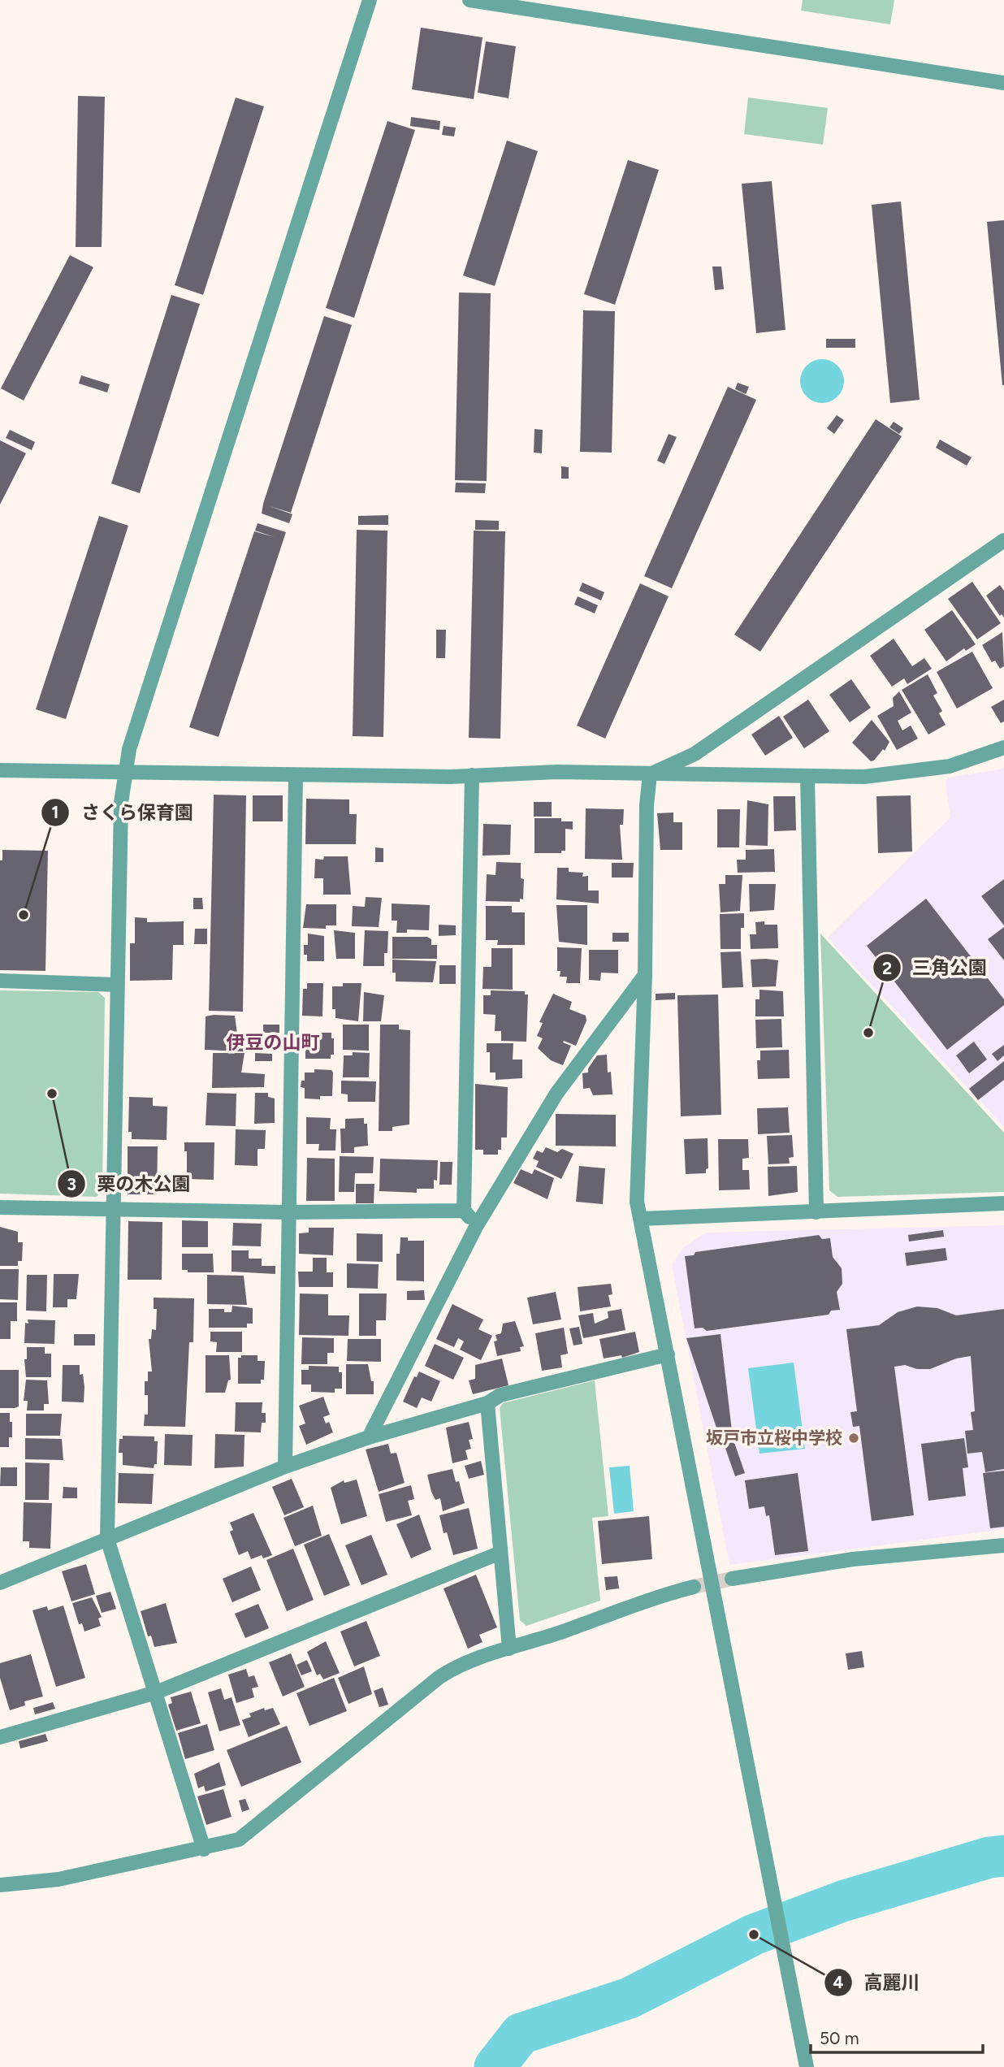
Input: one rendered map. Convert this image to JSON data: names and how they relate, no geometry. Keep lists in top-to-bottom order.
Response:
{
  "districts": ["伊豆の山町"],
  "places": [
    "さくら保育園",
    "三角公園",
    "栗の木公園",
    "坂戸市立桜中学校",
    "高麗川"
  ],
  "scale_bar": "50 m"
}
